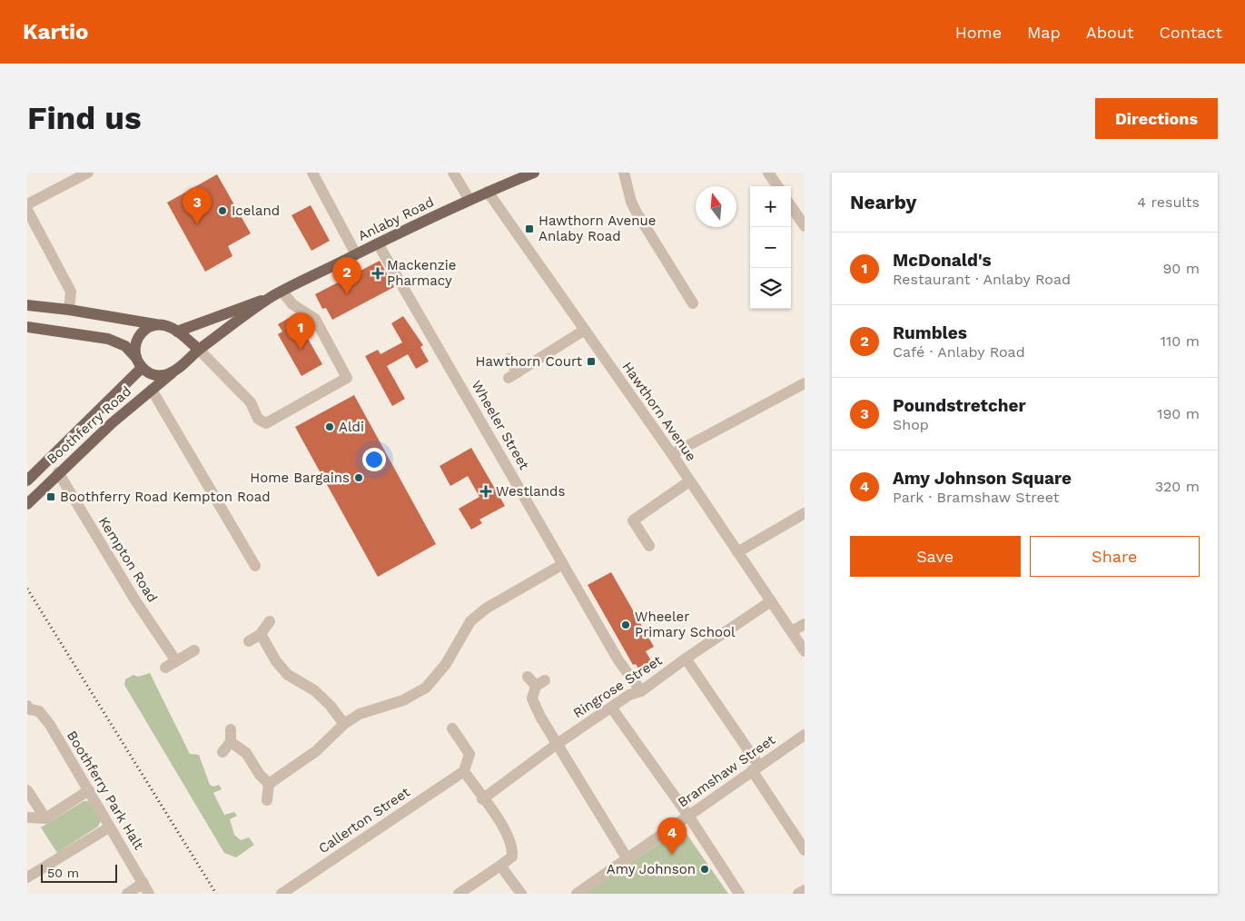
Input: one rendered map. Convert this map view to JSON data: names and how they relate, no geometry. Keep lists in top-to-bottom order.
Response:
{
  "streets": {
    "main road": ["Anlaby Road", "Boothferry Road"],
    "street": [
      "Hawthorn Avenue",
      "Wheeler Street",
      "Kempton Road",
      "Ringrose Street",
      "Bramshaw Street",
      "Boothferry Park Halt",
      "Callerton Street"
    ]
  },
  "crossings": [
    ["Anlaby Road", "Hawthorn Avenue"],
    ["Anlaby Road", "Boothferry Road"],
    ["Anlaby Road", "Wheeler Street"],
    ["Hawthorn Avenue", "Ringrose Street"],
    ["Boothferry Road", "Kempton Road"],
    ["Wheeler Street", "Ringrose Street"]
  ],
  "places": {
    "other": [
      "Iceland",
      "Aldi",
      "Home Bargains",
      "Wheeler Primary School",
      "Amy Johnson"
    ],
    "transit": ["Hawthorn Avenue Anlaby Road", "Hawthorn Court", "Boothferry Road Kempton Road"],
    "health": ["Mackenzie Pharmacy", "Westlands"]
  },
  "scale_bar": "50 m",
  "north": "top",
  "page": {
    "header": "Kartio",
    "nav": [
      "Home",
      "Map",
      "About",
      "Contact"
    ],
    "buttons": [
      "Directions",
      ["Save", "Share"]
    ],
    "title": "Find us",
    "heading": ["Nearby", "4 results"],
    "map_buttons": ["+", "−"],
    "pins": [
      "3",
      "2",
      "1",
      "4"
    ],
    "list": [
      {
        "mark": "1",
        "name": "McDonald's",
        "note": "Restaurant · Anlaby Road",
        "value": "90 m"
      },
      {
        "mark": "2",
        "name": "Rumbles",
        "note": "Café · Anlaby Road",
        "value": "110 m"
      },
      {
        "mark": "3",
        "name": "Poundstretcher",
        "note": "Shop",
        "value": "190 m"
      },
      {
        "mark": "4",
        "name": "Amy Johnson Square",
        "note": "Park · Bramshaw Street",
        "value": "320 m"
      }
    ],
    "scale": "50 m"
  }
}
